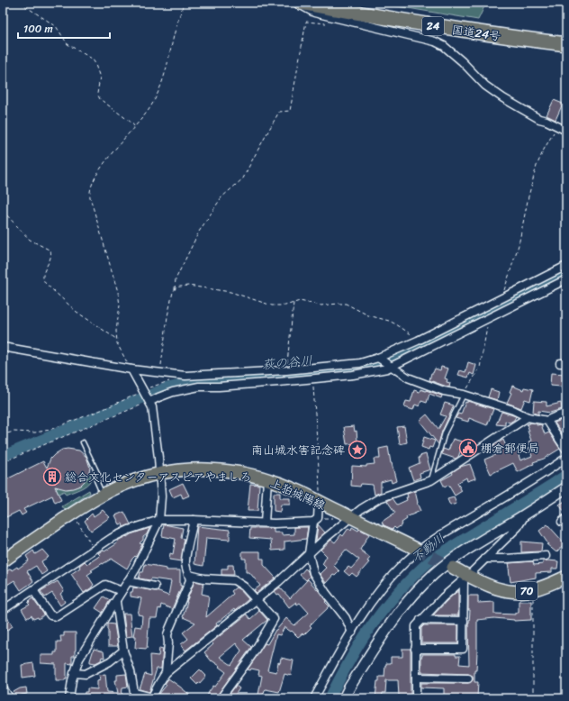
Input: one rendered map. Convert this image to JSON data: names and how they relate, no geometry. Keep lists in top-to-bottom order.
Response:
{
  "streets": {
    "highway": ["24", "国道24号"],
    "main road": ["上狛城陽線", "70"]
  },
  "water": ["萩の谷川", "不動川"],
  "places": {
    "public building": ["棚倉郵便局"],
    "place": ["南山城水害記念碑"],
    "building": ["総合文化センターアスピアやましろ"]
  },
  "scale_bar": "100 m"
}
